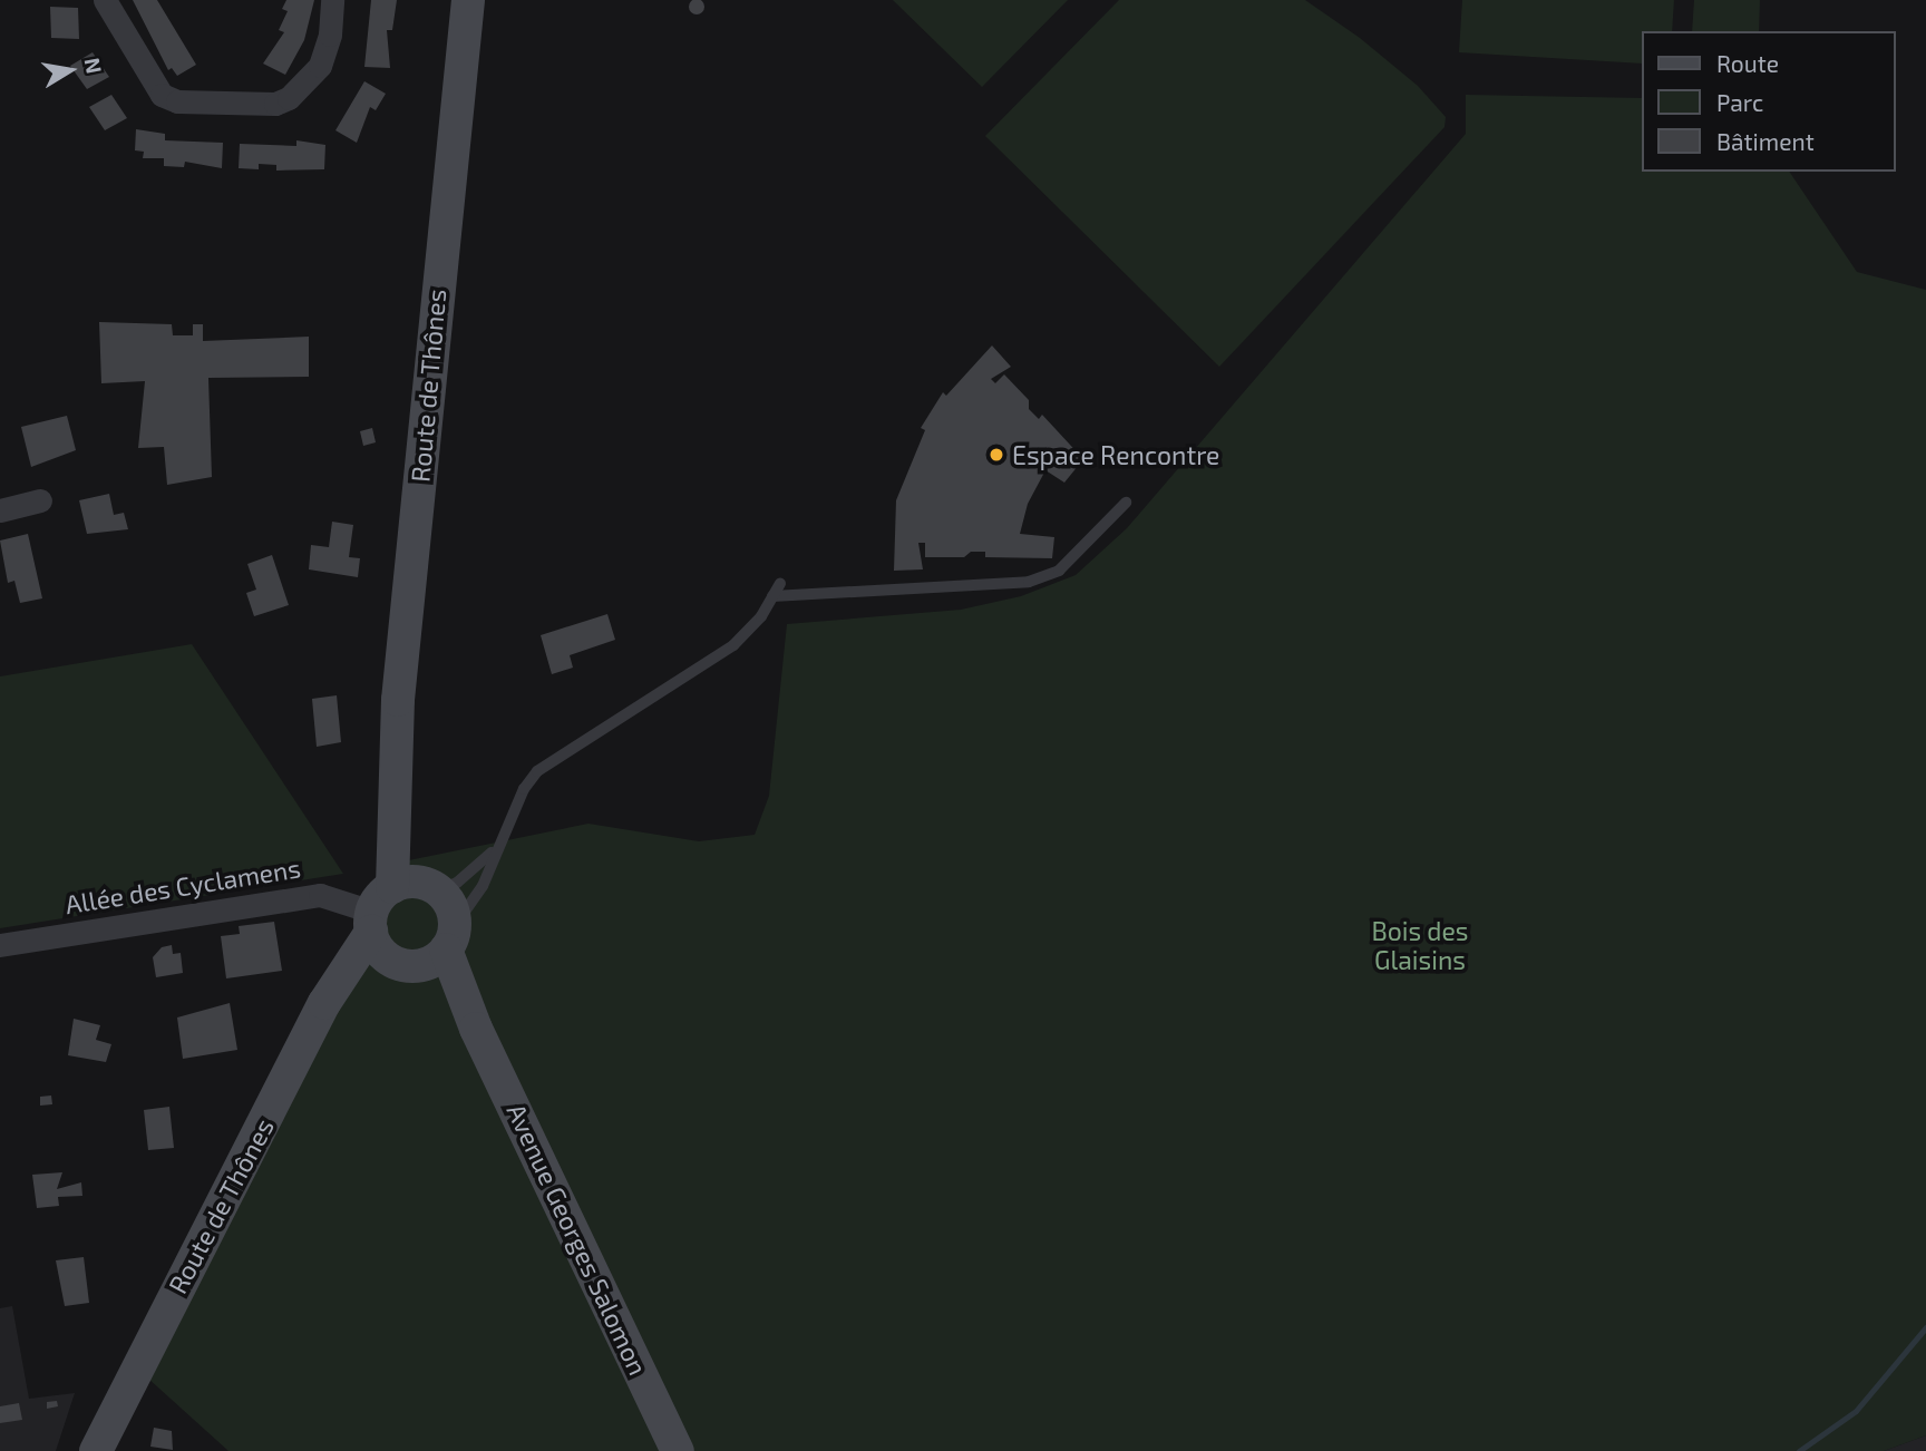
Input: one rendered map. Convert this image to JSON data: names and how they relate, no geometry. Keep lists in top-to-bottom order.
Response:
{
  "streets": {
    "main road": ["Route de Thônes", "Avenue Georges Salomon"],
    "street": ["Allée des Cyclamens"]
  },
  "crossings": [
    ["Route de Thônes", "Allée des Cyclamens"],
    ["Route de Thônes", "Avenue Georges Salomon"],
    ["Allée des Cyclamens", "Avenue Georges Salomon"]
  ],
  "parks": ["Bois des Glaisins"],
  "places": ["Espace Rencontre"],
  "legend": ["Route", "Parc", "Bâtiment"],
  "north": "right"
}
